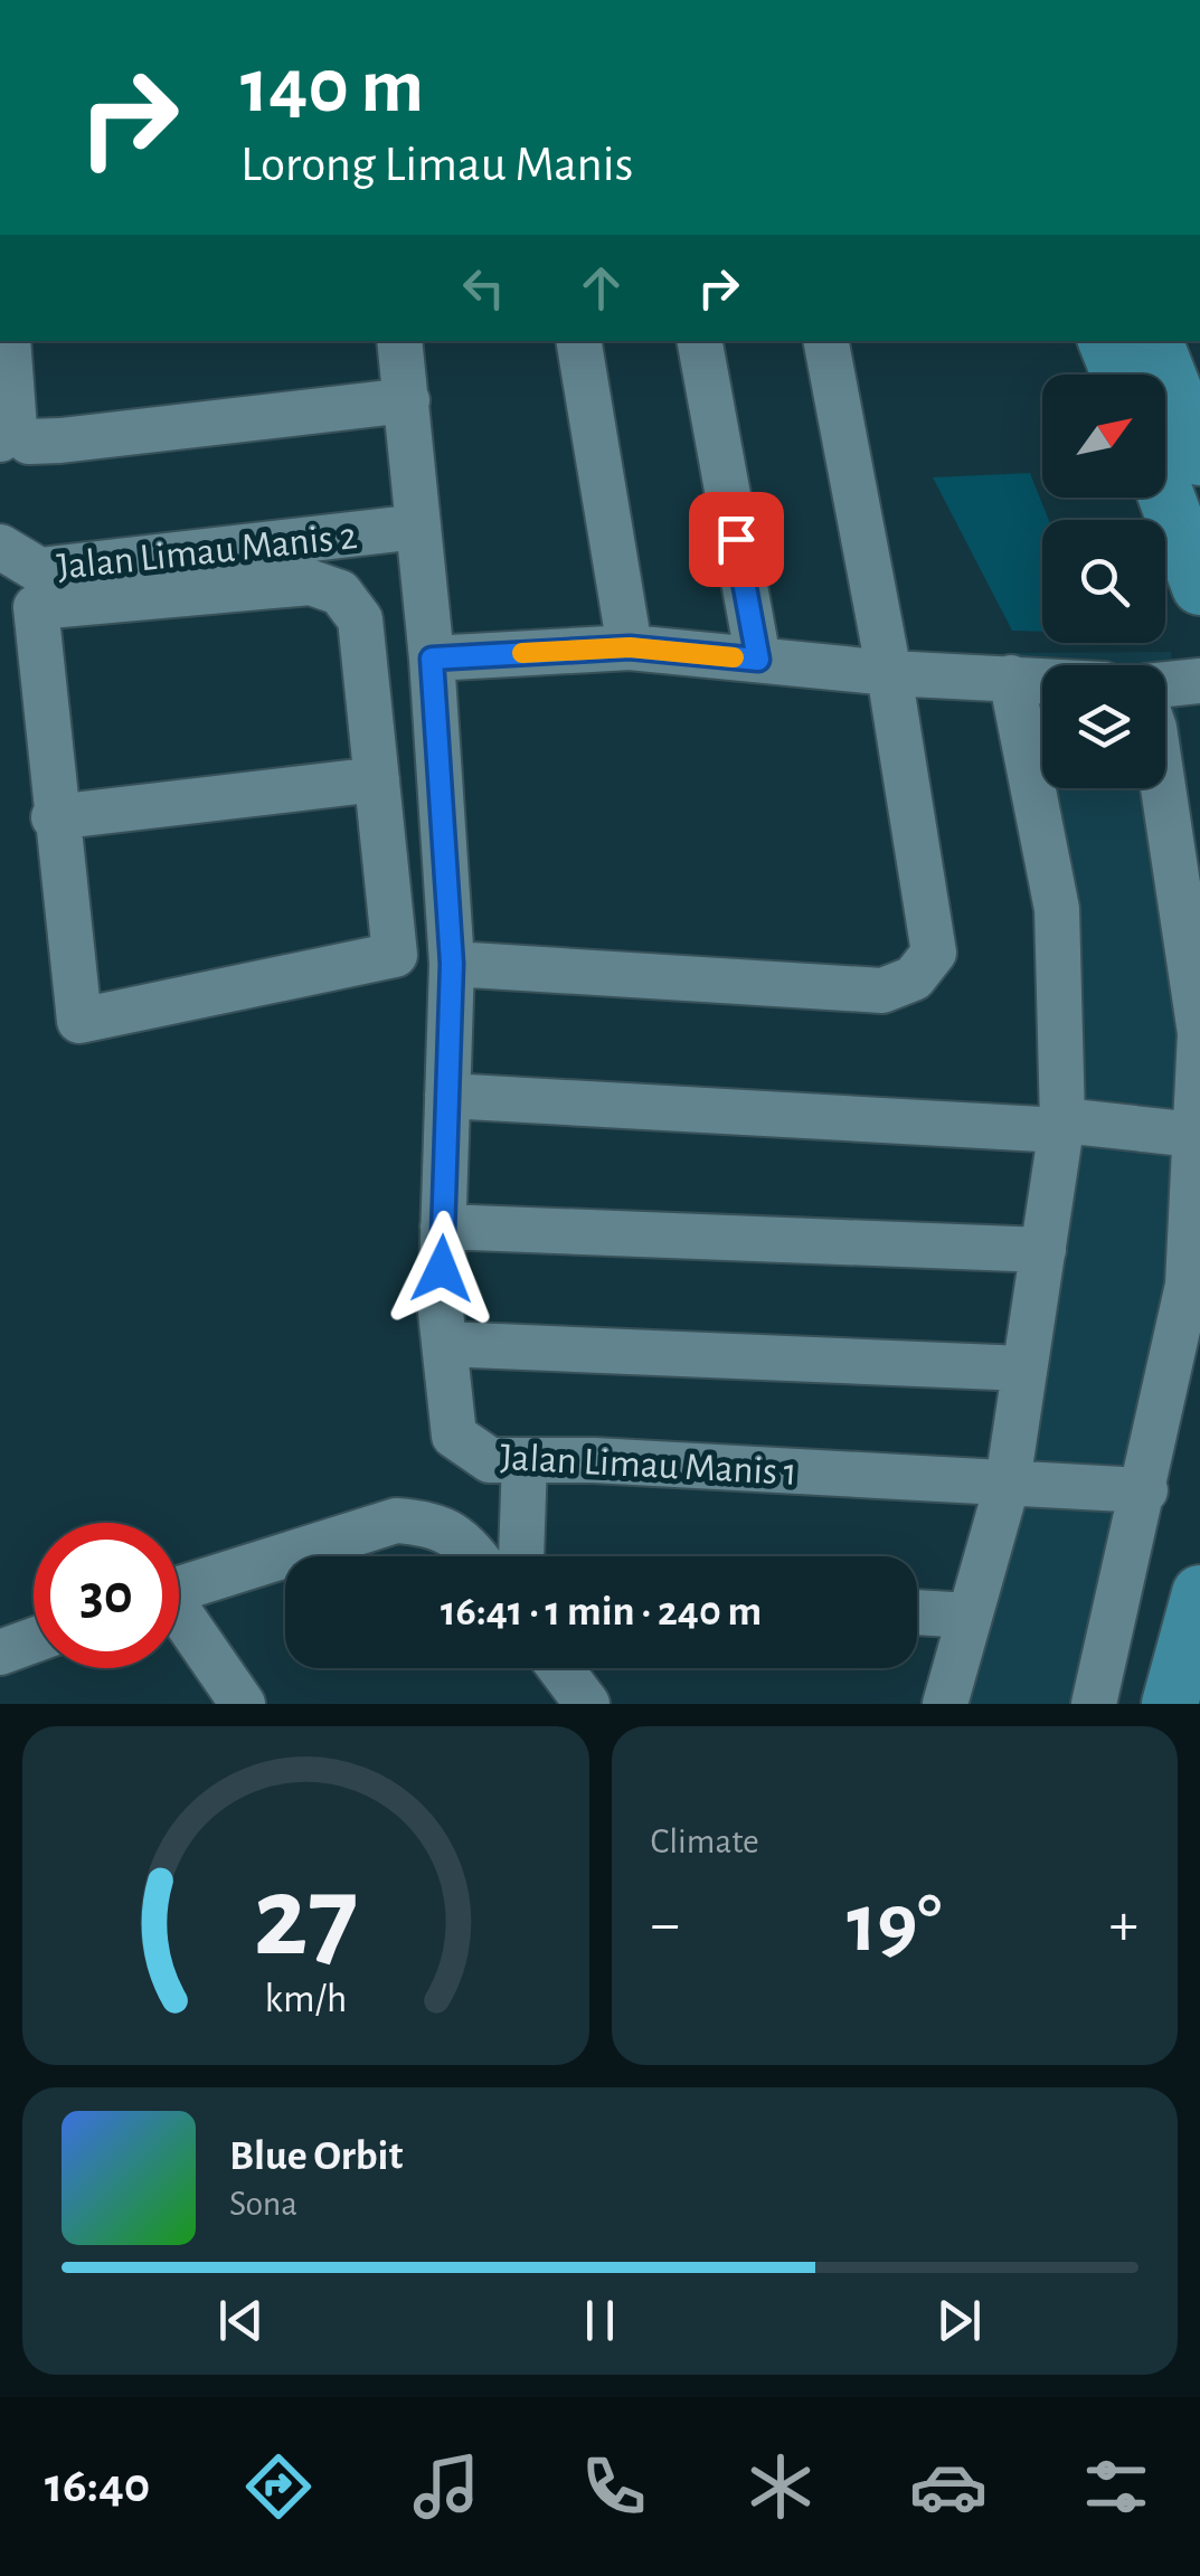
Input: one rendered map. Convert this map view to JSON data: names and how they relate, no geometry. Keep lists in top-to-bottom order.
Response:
{
  "streets": {
    "street": ["Jalan Limau Manis 2", "Jalan Limau Manis 1"]
  },
  "crossings": [
    ["Jalan Limau Manis 2", "Jalan Limau Manis 1"]
  ],
  "north": "top right",
  "page": {
    "turn": ["140 m", "Lorong Limau Manis"],
    "limit": "30",
    "trip": "16:41 · 1 min · 240 m",
    "tile": "Climate",
    "heat": ["−", "19°", "+"],
    "song": ["Blue Orbit", "Sona"],
    "tabs": "16:40",
    "gauge": ["27", "km/h"]
  }
}
